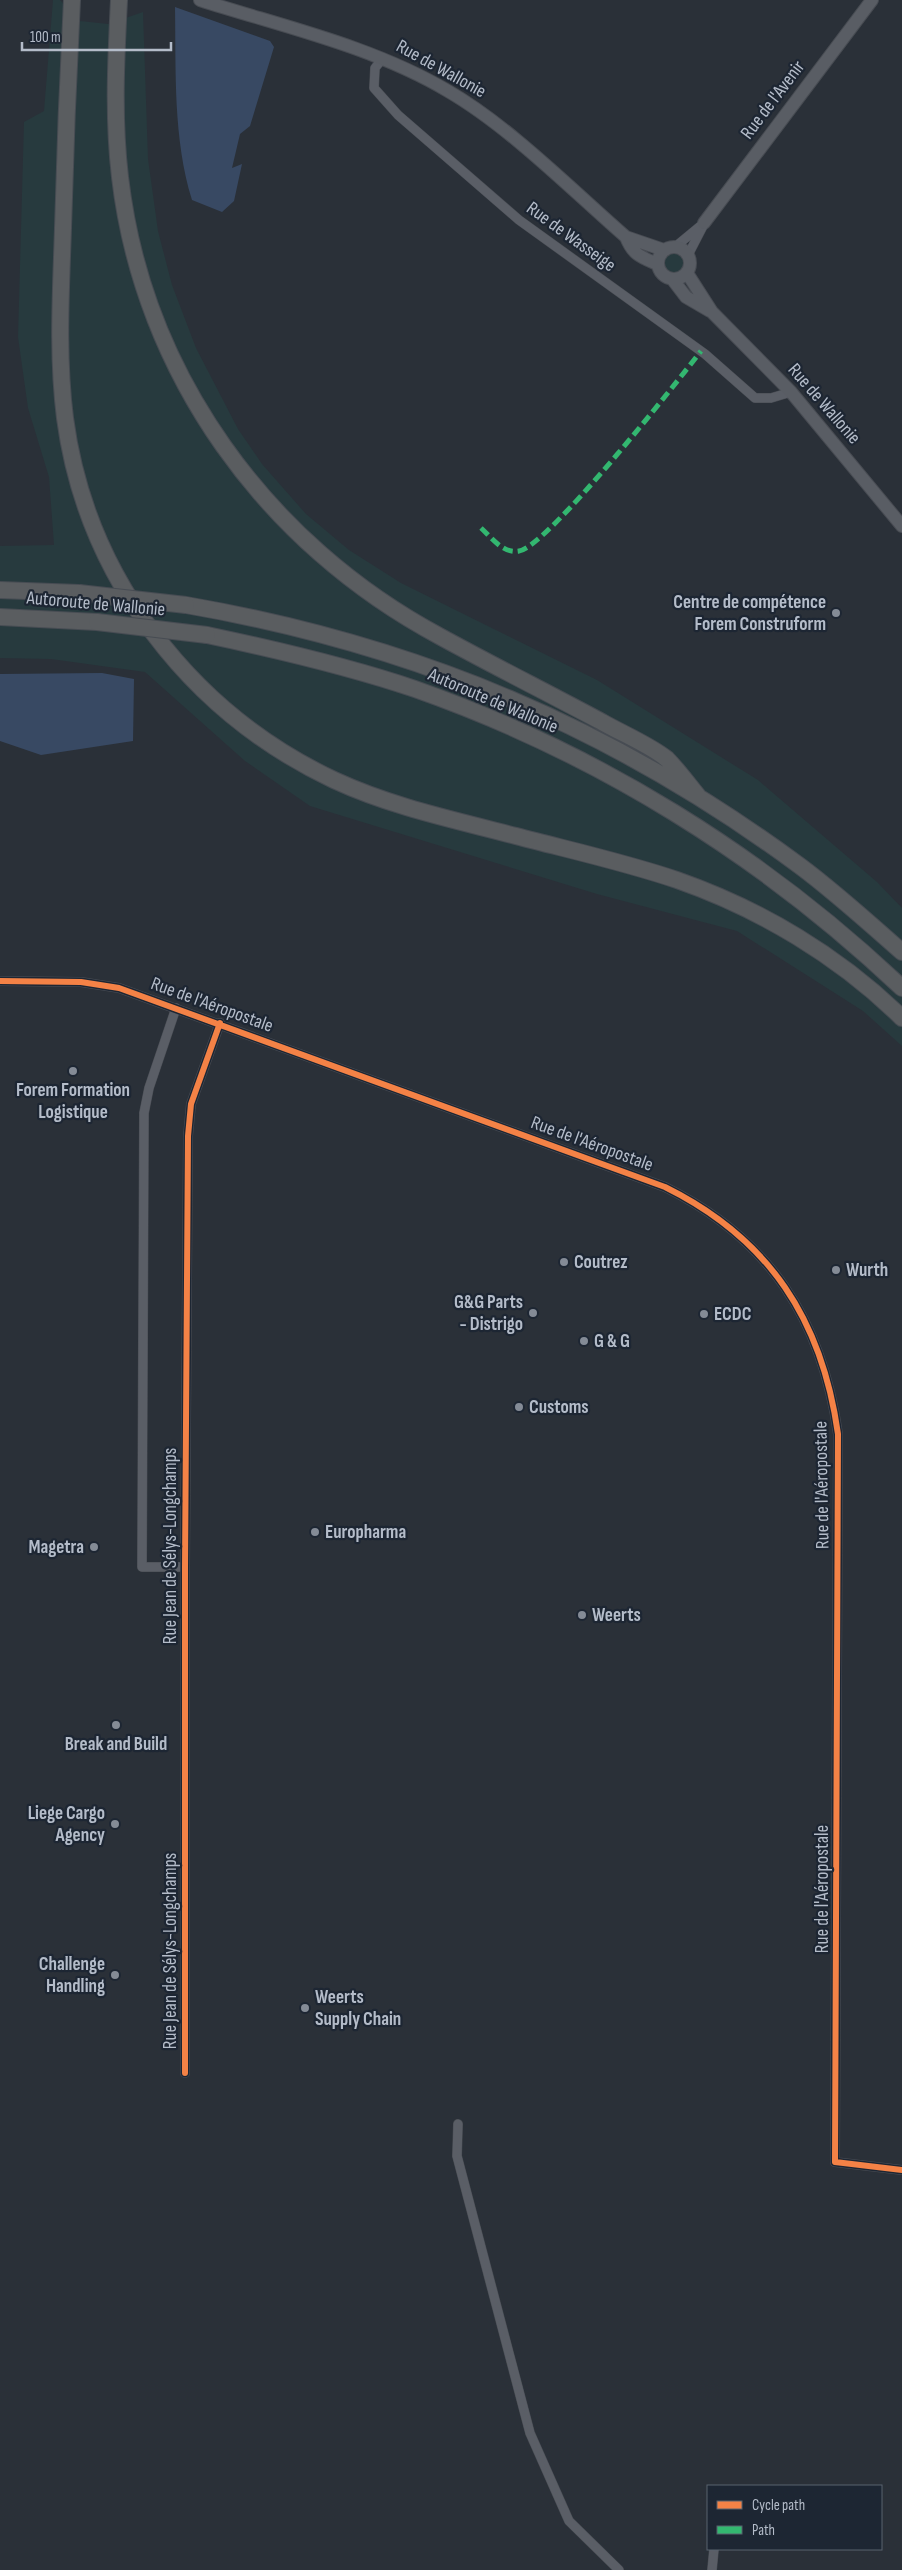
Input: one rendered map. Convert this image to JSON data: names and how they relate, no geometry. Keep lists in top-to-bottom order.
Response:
{
  "streets": {
    "highway": ["Autoroute de Wallonie"],
    "street": [
      "Rue de Wallonie",
      "Rue de l'Avenir",
      "Rue de Wasseige",
      "Rue de l'Aéropostale",
      "Rue Jean de Sélys-Longchamps"
    ]
  },
  "crossings": [
    ["Rue de Wallonie", "Rue de l'Avenir"],
    ["Rue de Wallonie", "Rue de Wasseige"],
    ["Rue de l'Aéropostale", "Rue Jean de Sélys-Longchamps"]
  ],
  "places": [
    "Centre de compétence Forem Construform",
    "Forem Formation Logistique",
    "Coutrez",
    "Wurth",
    "G&G Parts - Distrigo",
    "ECDC",
    "G & G",
    "Customs",
    "Europharma",
    "Magetra",
    "Weerts",
    "Break and Build",
    "Liege Cargo Agency",
    "Challenge Handling",
    "Weerts Supply Chain"
  ],
  "legend": ["Cycle path", "Path"],
  "scale_bar": "100 m"
}
